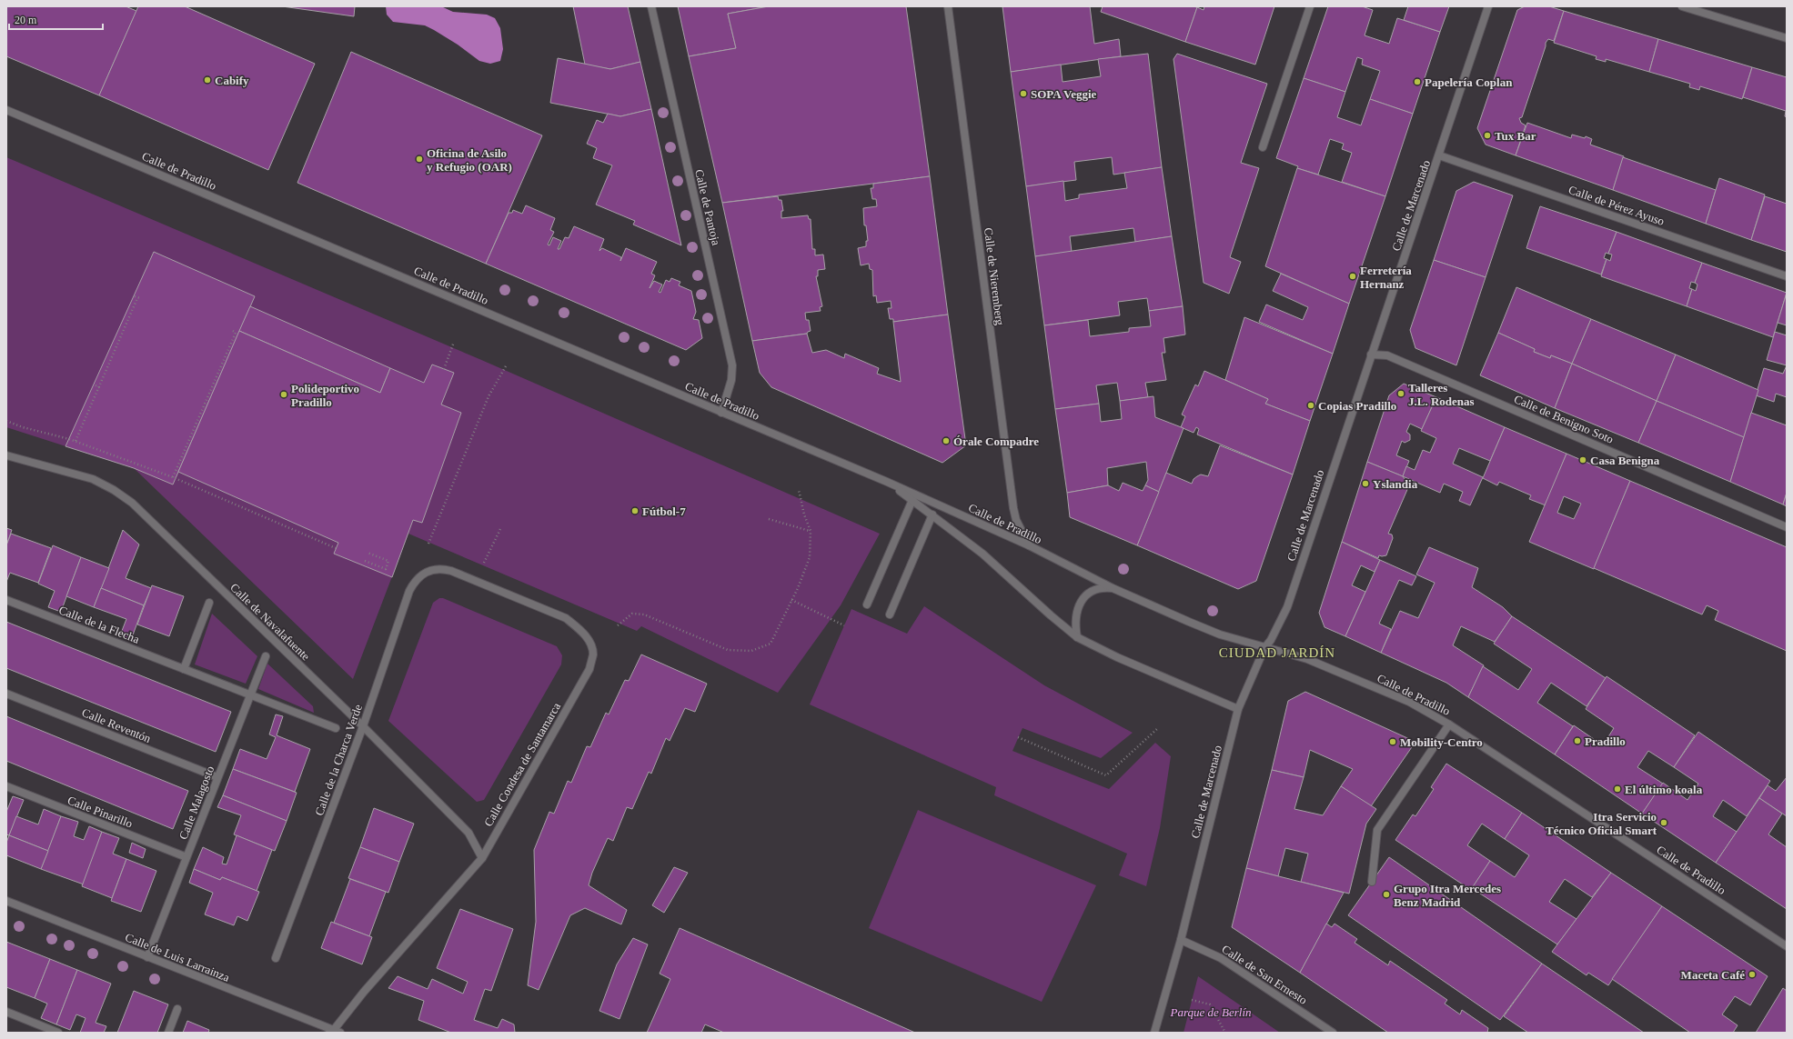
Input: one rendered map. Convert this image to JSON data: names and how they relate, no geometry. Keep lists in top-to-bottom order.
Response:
{
  "streets": {
    "street": [
      "Calle de Pradillo",
      "Calle de Marcenado",
      "Calle de Pérez Ayuso",
      "Calle de Pantoja",
      "Calle de Nieremberg",
      "Calle de Benigno Soto",
      "Calle de Navalafuente",
      "Calle de la Flecha",
      "Calle Reventón",
      "Calle de la Charca Verde",
      "Calle Condesa de Santamarca",
      "Calle Malagosto",
      "Calle Pinarillo",
      "Calle de Luis Larrainza",
      "Calle de San Ernesto"
    ]
  },
  "crossings": [
    ["Calle de Pradillo", "Calle de Marcenado"],
    ["Calle de Pradillo", "Calle de Pantoja"],
    ["Calle de Pradillo", "Calle de Nieremberg"],
    ["Calle de Marcenado", "Calle de Pérez Ayuso"],
    ["Calle de Marcenado", "Calle de Benigno Soto"],
    ["Calle de Marcenado", "Calle de San Ernesto"],
    ["Calle de Navalafuente", "Calle de la Charca Verde"],
    ["Calle de Navalafuente", "Calle Condesa de Santamarca"],
    ["Calle de la Flecha", "Calle Malagosto"],
    ["Calle Reventón", "Calle Malagosto"],
    ["Calle de la Charca Verde", "Calle Condesa de Santamarca"],
    ["Calle Condesa de Santamarca", "Calle de Luis Larrainza"],
    ["Calle Malagosto", "Calle Pinarillo"],
    ["Calle Malagosto", "Calle de Luis Larrainza"]
  ],
  "districts": ["CIUDAD JARDÍN"],
  "parks": ["Parque de Berlín"],
  "places": [
    "Cabify",
    "Papelería Coplan",
    "SOPA Veggie",
    "Tux Bar",
    "Oficina de Asilo y Refugio (OAR)",
    "Ferretería Hernanz",
    "Talleres J.L. Rodenas",
    "Polideportivo Pradillo",
    "Copias Pradillo",
    "Órale Compadre",
    "Casa Benigna",
    "Yslandia",
    "Fútbol-7",
    "Pradillo",
    "Mobility-Centro",
    "El último koala",
    "Itra Servicio Técnico Oficial Smart",
    "Grupo Itra Mercedes Benz Madrid",
    "Maceta Café"
  ],
  "scale_bar": "20 m"
}
